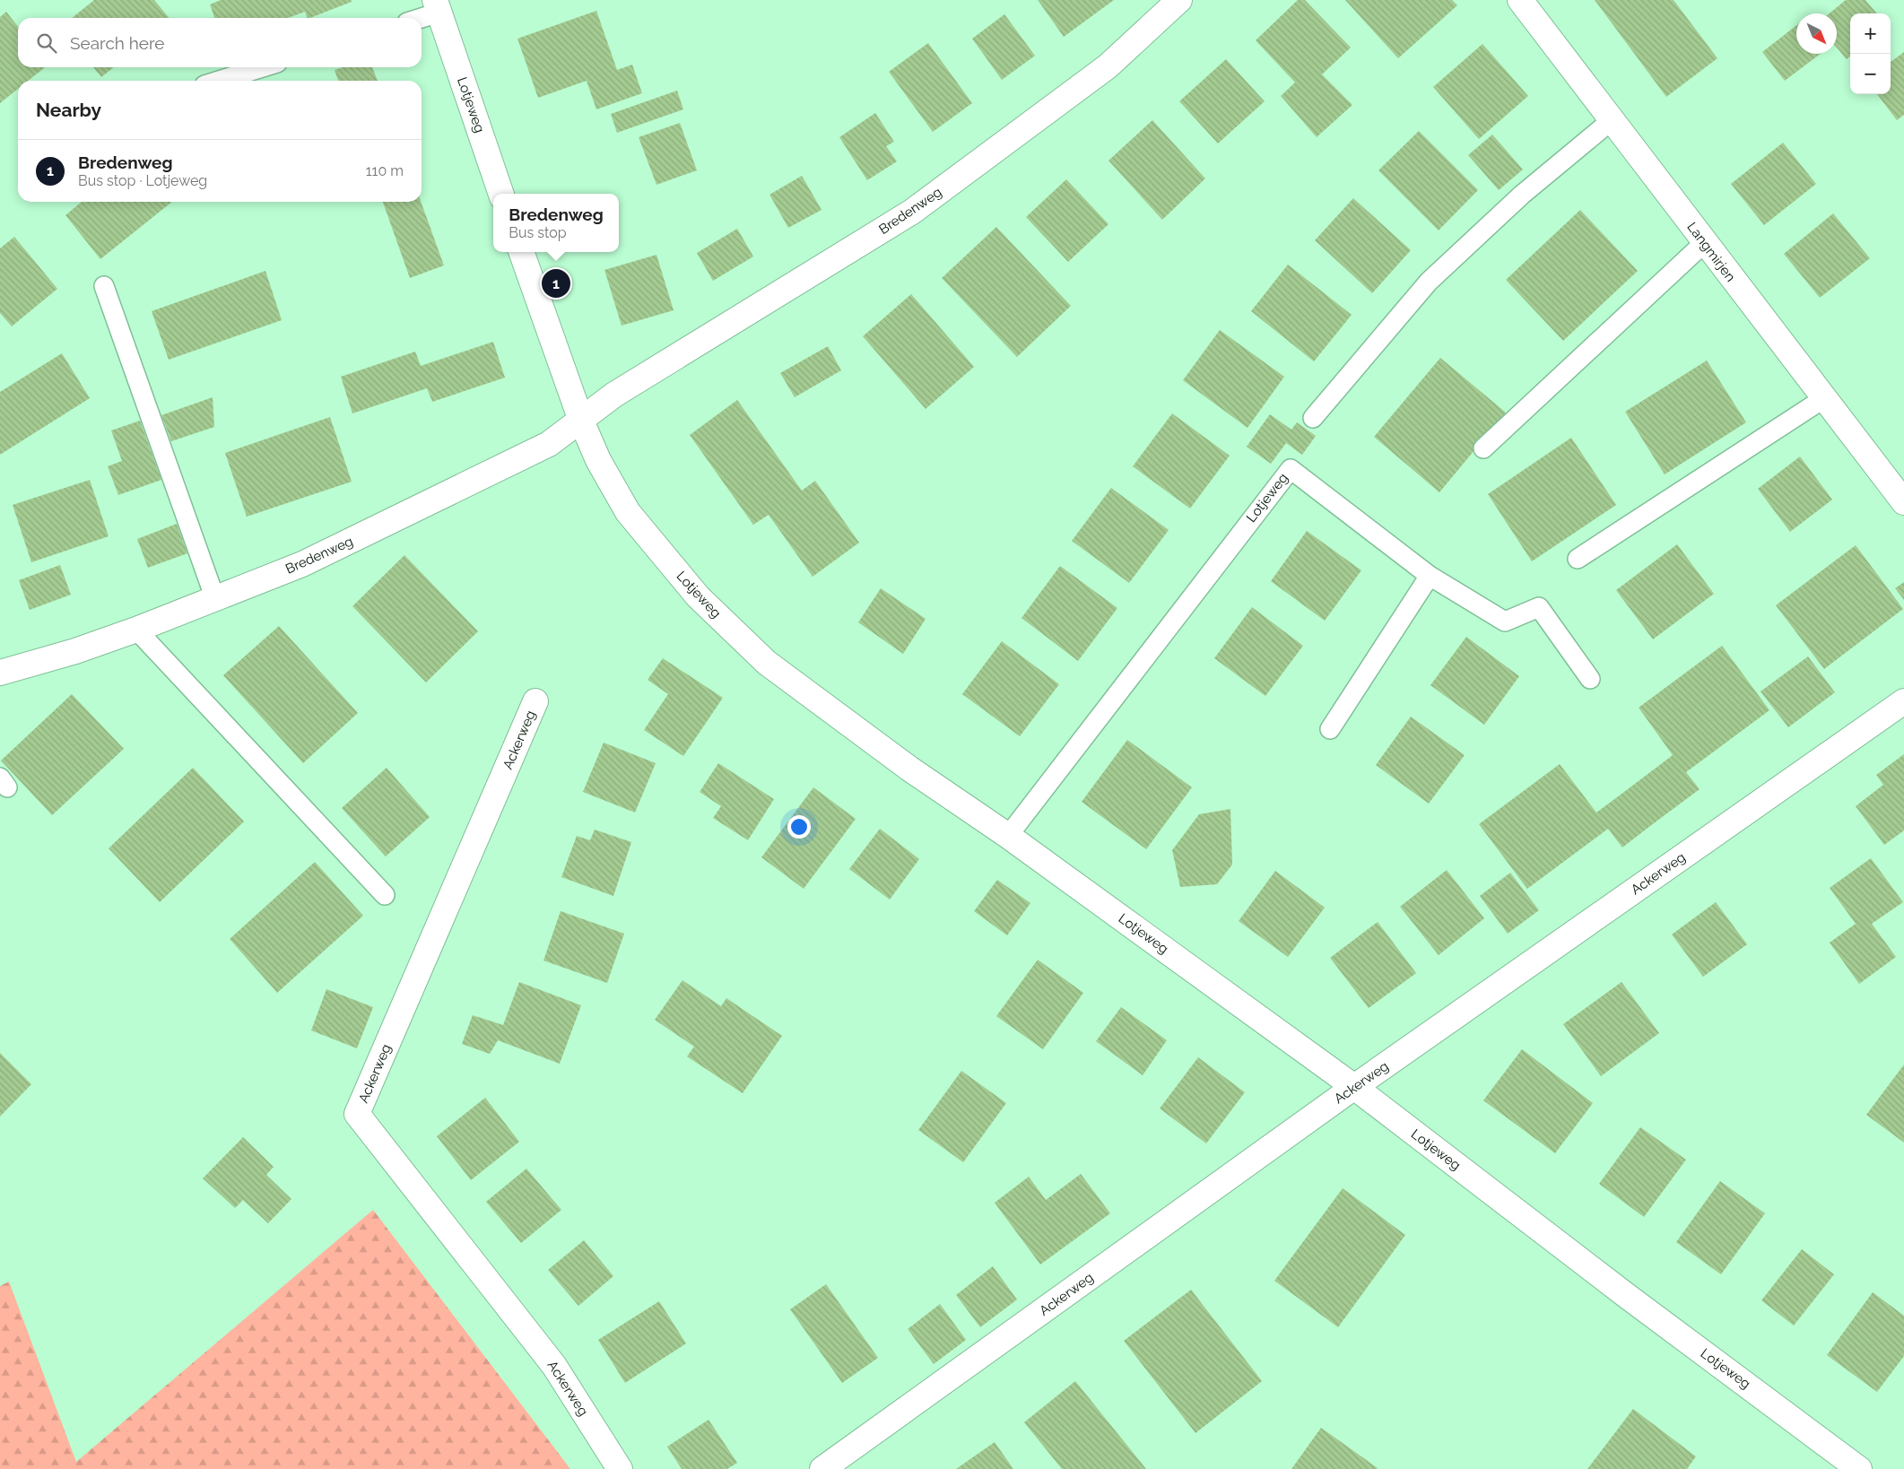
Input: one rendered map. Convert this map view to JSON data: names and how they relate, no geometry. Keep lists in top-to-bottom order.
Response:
{
  "streets": {
    "street": [
      "Lotjeweg",
      "Bredenweg",
      "Langmirjen",
      "Ackerweg"
    ]
  },
  "crossings": [
    ["Lotjeweg", "Bredenweg"],
    ["Lotjeweg", "Ackerweg"]
  ],
  "north": "bottom right",
  "page": {
    "map_buttons": ["+", "−"],
    "search": "Search here",
    "heading": "Nearby",
    "list": [
      {
        "mark": "1",
        "name": "Bredenweg",
        "note": "Bus stop · Lotjeweg",
        "value": "110 m"
      }
    ],
    "popup": ["Bredenweg", "Bus stop"],
    "pins": "1"
  }
}
